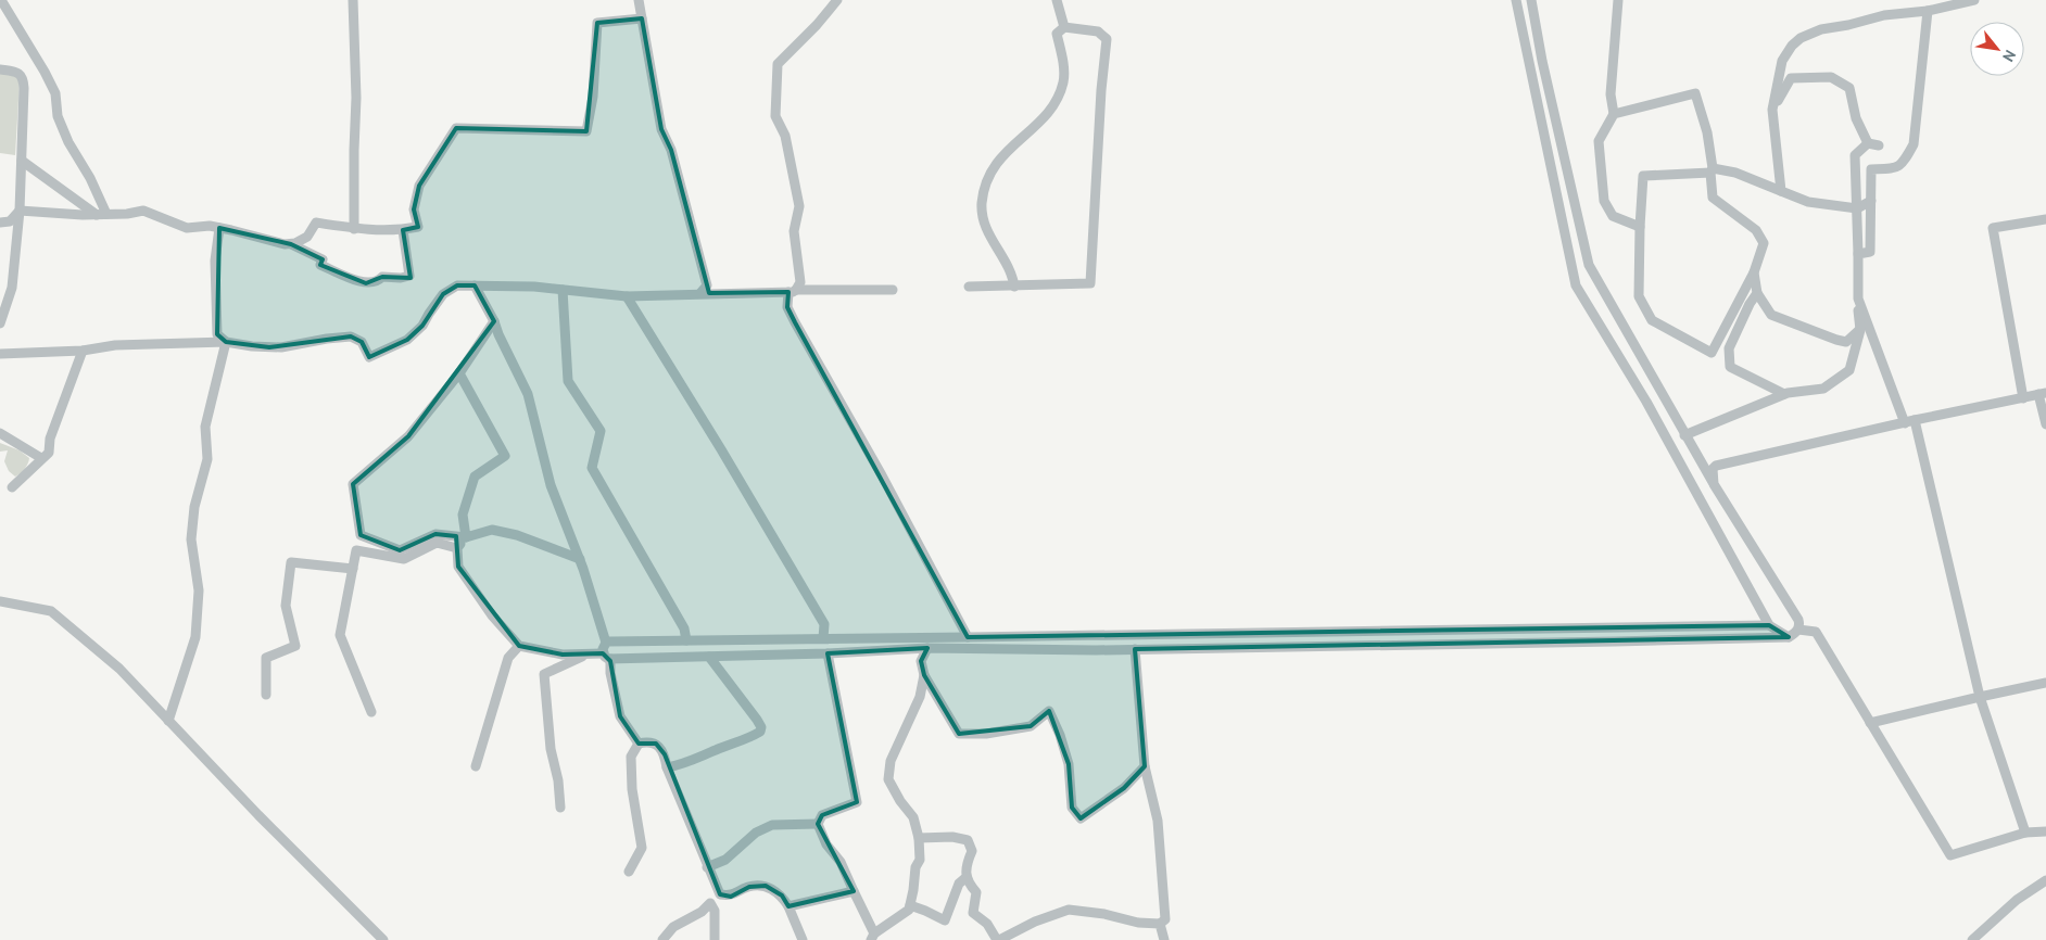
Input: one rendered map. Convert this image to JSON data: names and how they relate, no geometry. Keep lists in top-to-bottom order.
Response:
{
  "north": "bottom right"
}
